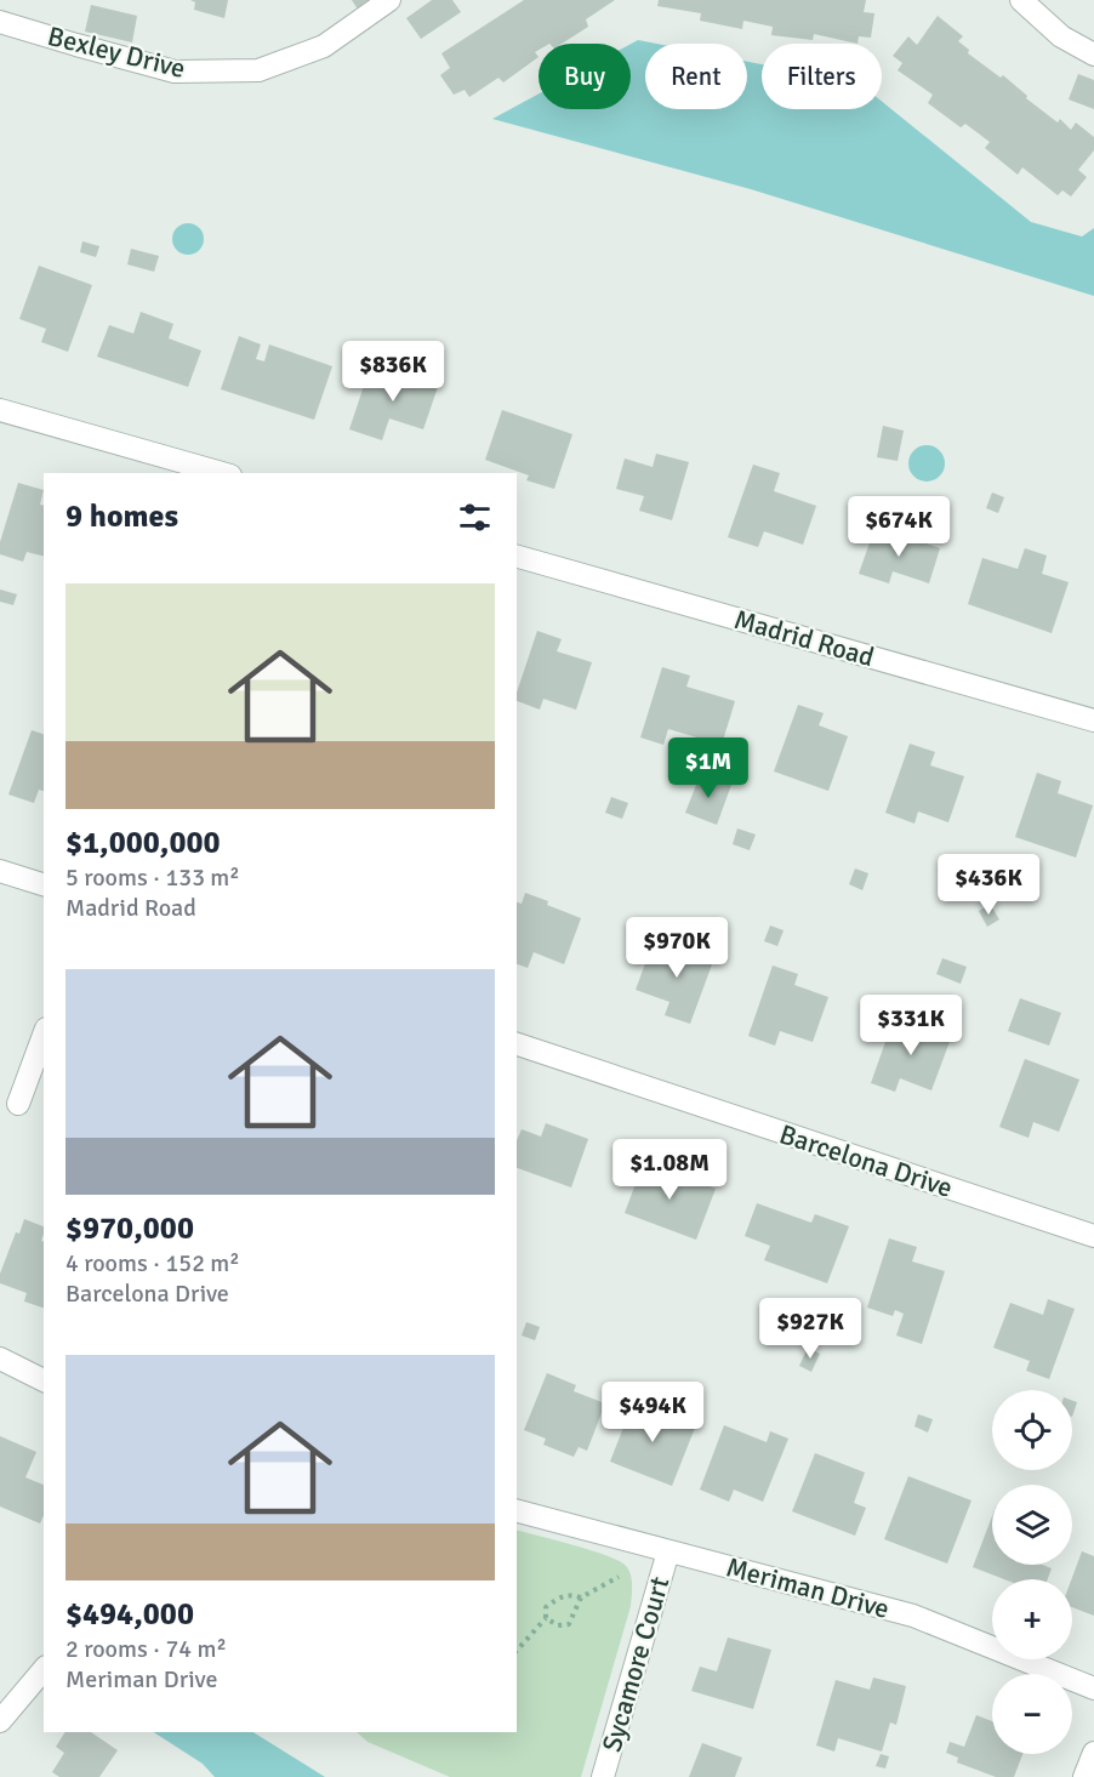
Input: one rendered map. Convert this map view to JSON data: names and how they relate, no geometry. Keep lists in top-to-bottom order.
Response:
{
  "streets": {
    "street": [
      "Bexley Drive",
      "Madrid Road",
      "Barcelona Drive",
      "Meriman Drive",
      "Sycamore Court"
    ]
  },
  "crossings": [
    ["Meriman Drive", "Sycamore Court"]
  ],
  "page": {
    "chip": ["Buy", "Rent", "Filters"],
    "price": [
      "$836K",
      "$674K",
      "$1M",
      "$436K",
      "$970K",
      "$331K",
      "$1.08M",
      "$927K",
      "$494K"
    ],
    "heading": "9 homes",
    "list": [
      {
        "name": "$1,000,000",
        "note": "5 rooms · 133 m² · Madrid Road"
      },
      {
        "name": "$970,000",
        "note": "4 rooms · 152 m² · Barcelona Drive"
      },
      {
        "name": "$494,000",
        "note": "2 rooms · 74 m² · Meriman Drive"
      }
    ],
    "map_buttons": ["+", "−"]
  }
}
